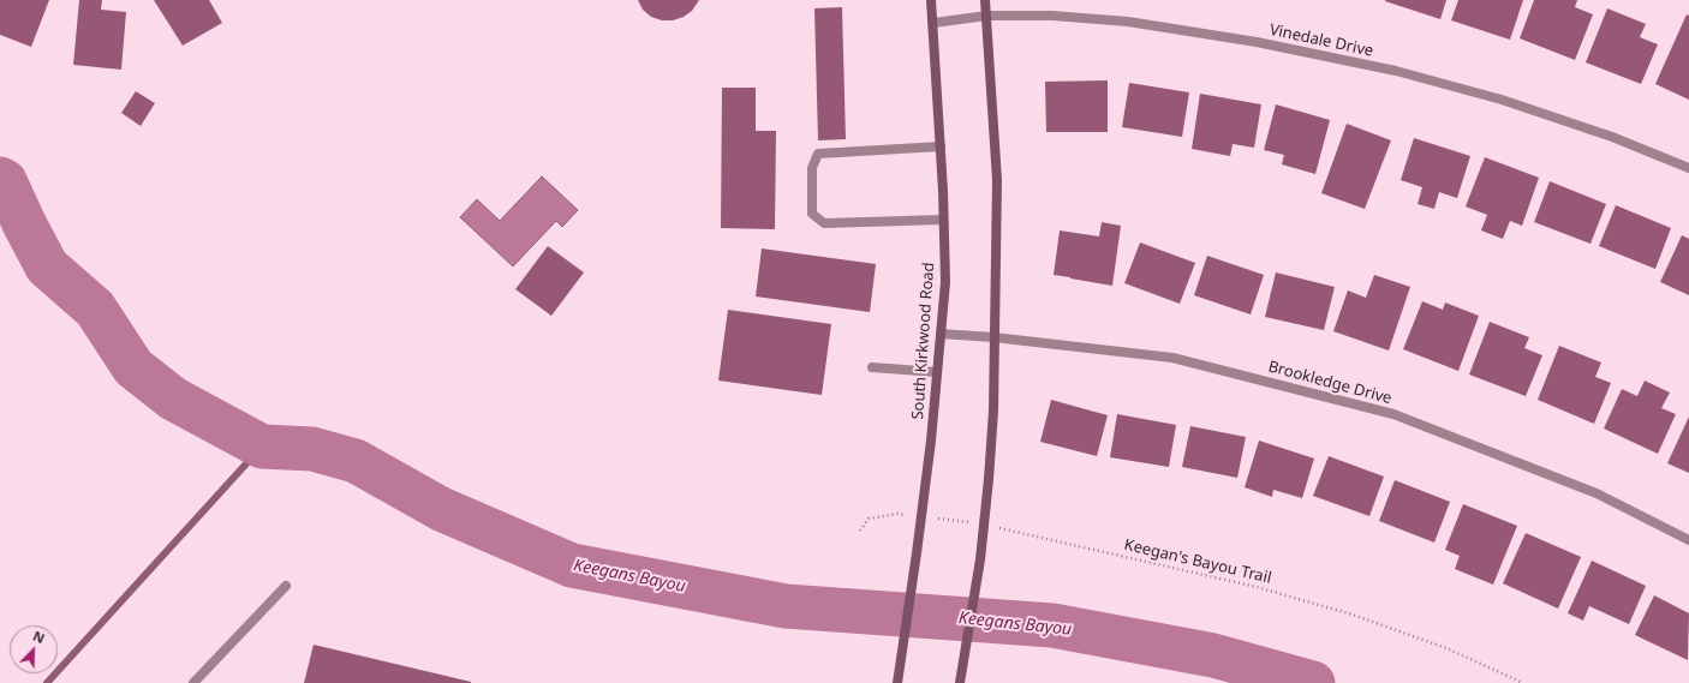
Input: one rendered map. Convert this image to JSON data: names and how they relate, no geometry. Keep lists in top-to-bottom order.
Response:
{
  "streets": {
    "main road": ["South Kirkwood Road"],
    "street": ["Vinedale Drive", "Brookledge Drive"],
    "path": ["Keegan's Bayou Trail"]
  },
  "crossings": [
    ["Vinedale Drive", "South Kirkwood Road"],
    ["South Kirkwood Road", "Brookledge Drive"],
    ["South Kirkwood Road", "Keegan's Bayou Trail"]
  ],
  "water": ["Keegans Bayou"],
  "north": "top right"
}
